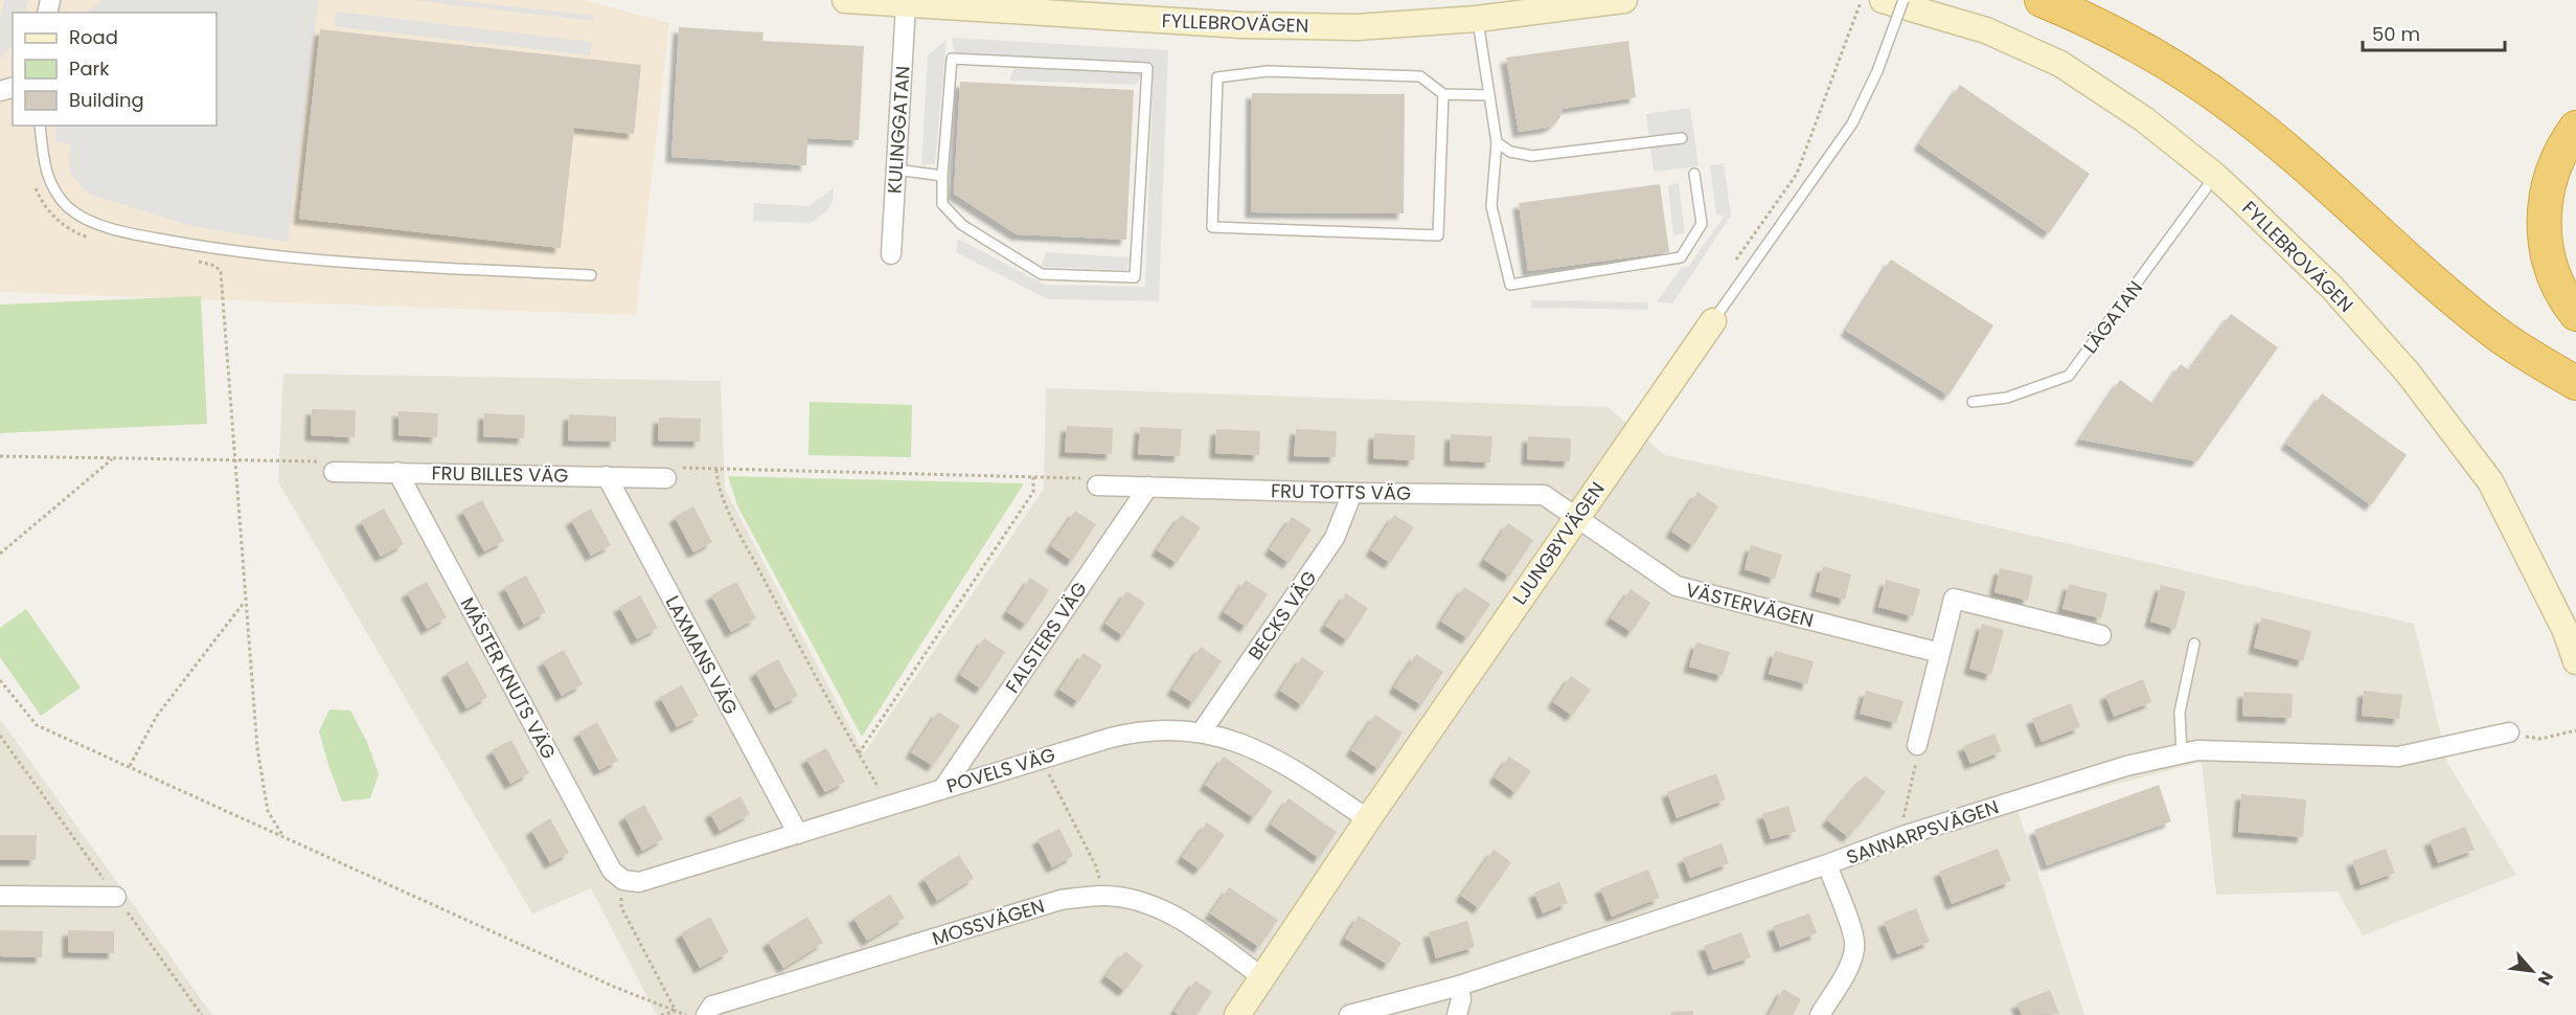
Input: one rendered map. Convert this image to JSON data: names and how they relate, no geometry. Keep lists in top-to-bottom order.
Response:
{
  "streets": {
    "street": [
      "FYLLEBROVÄGEN",
      "KULINGGATAN",
      "FRU BILLES VÄG",
      "FRU TOTTS VÄG",
      "LJUNGBYVÄGEN",
      "VÄSTERVÄGEN",
      "BECKS VÄG",
      "FALSTERS VÄG",
      "LAXMANS VÄG",
      "MÄSTER KNUTS VÄG",
      "POVELS VÄG",
      "SANNARPSVÄGEN",
      "MOSSVÄGEN"
    ],
    "lane": ["LÄGATAN"]
  },
  "crossings": [
    ["FYLLEBROVÄGEN", "KULINGGATAN"],
    ["FYLLEBROVÄGEN", "LÄGATAN"],
    ["FRU BILLES VÄG", "LAXMANS VÄG"],
    ["FRU BILLES VÄG", "MÄSTER KNUTS VÄG"],
    ["FRU TOTTS VÄG", "LJUNGBYVÄGEN"],
    ["FRU TOTTS VÄG", "VÄSTERVÄGEN"],
    ["FRU TOTTS VÄG", "BECKS VÄG"],
    ["FRU TOTTS VÄG", "FALSTERS VÄG"],
    ["LJUNGBYVÄGEN", "VÄSTERVÄGEN"],
    ["LJUNGBYVÄGEN", "POVELS VÄG"],
    ["LJUNGBYVÄGEN", "MOSSVÄGEN"],
    ["BECKS VÄG", "POVELS VÄG"],
    ["FALSTERS VÄG", "POVELS VÄG"],
    ["LAXMANS VÄG", "POVELS VÄG"],
    ["MÄSTER KNUTS VÄG", "POVELS VÄG"]
  ],
  "legend": ["Road", "Park", "Building"],
  "scale_bar": "50 m",
  "north": "bottom right"
}
